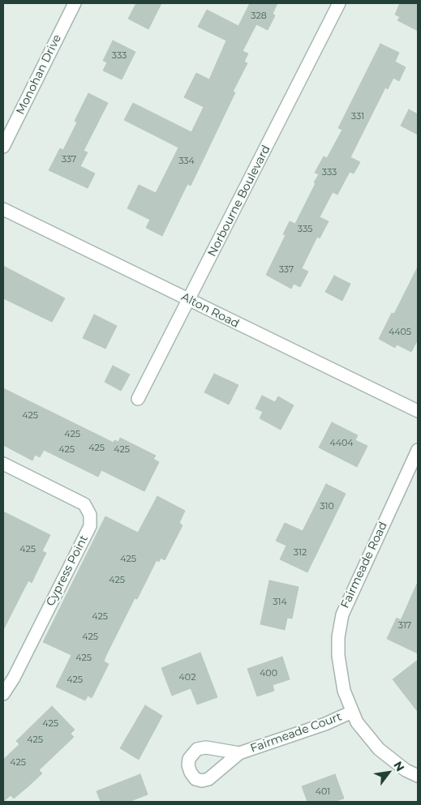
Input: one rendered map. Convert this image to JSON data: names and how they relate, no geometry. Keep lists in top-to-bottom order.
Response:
{
  "streets": {
    "street": [
      "Monohan Drive",
      "Norbourne Boulevard",
      "Alton Road",
      "Fairmeade Road",
      "Cypress Point",
      "Fairmeade Court"
    ]
  },
  "crossings": [
    ["Norbourne Boulevard", "Alton Road"],
    ["Fairmeade Road", "Fairmeade Court"]
  ],
  "house_numbers": [
    "328",
    "333",
    "331",
    "337",
    "334",
    "333",
    "335",
    "337",
    "4405",
    "425",
    "425",
    "4404",
    "425",
    "425",
    "425",
    "310",
    "425",
    "312",
    "425",
    "425",
    "314",
    "425",
    "317",
    "425",
    "425",
    "400",
    "402",
    "425",
    "425",
    "425",
    "425",
    "401"
  ],
  "north": "top right"
}
